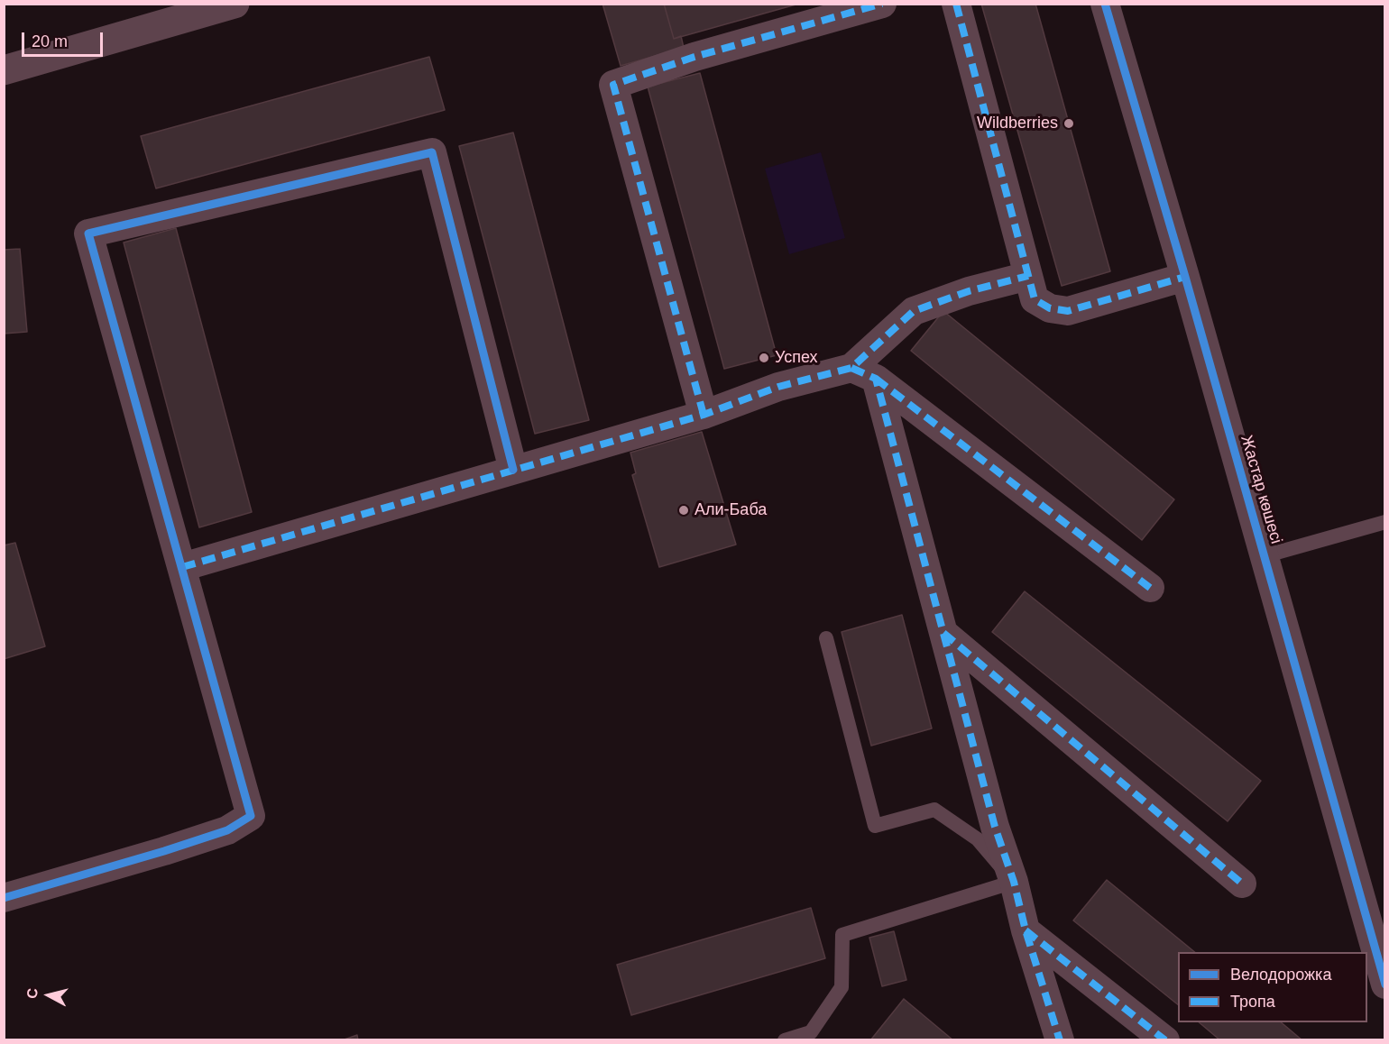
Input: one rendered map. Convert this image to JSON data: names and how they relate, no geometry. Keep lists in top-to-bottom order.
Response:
{
  "streets": {
    "street": ["Жастар көшесі"]
  },
  "places": ["Wildberries", "Успех", "Али-Баба"],
  "legend": ["Велодорожка", "Тропа"],
  "scale_bar": "20 m",
  "north": "left"
}
